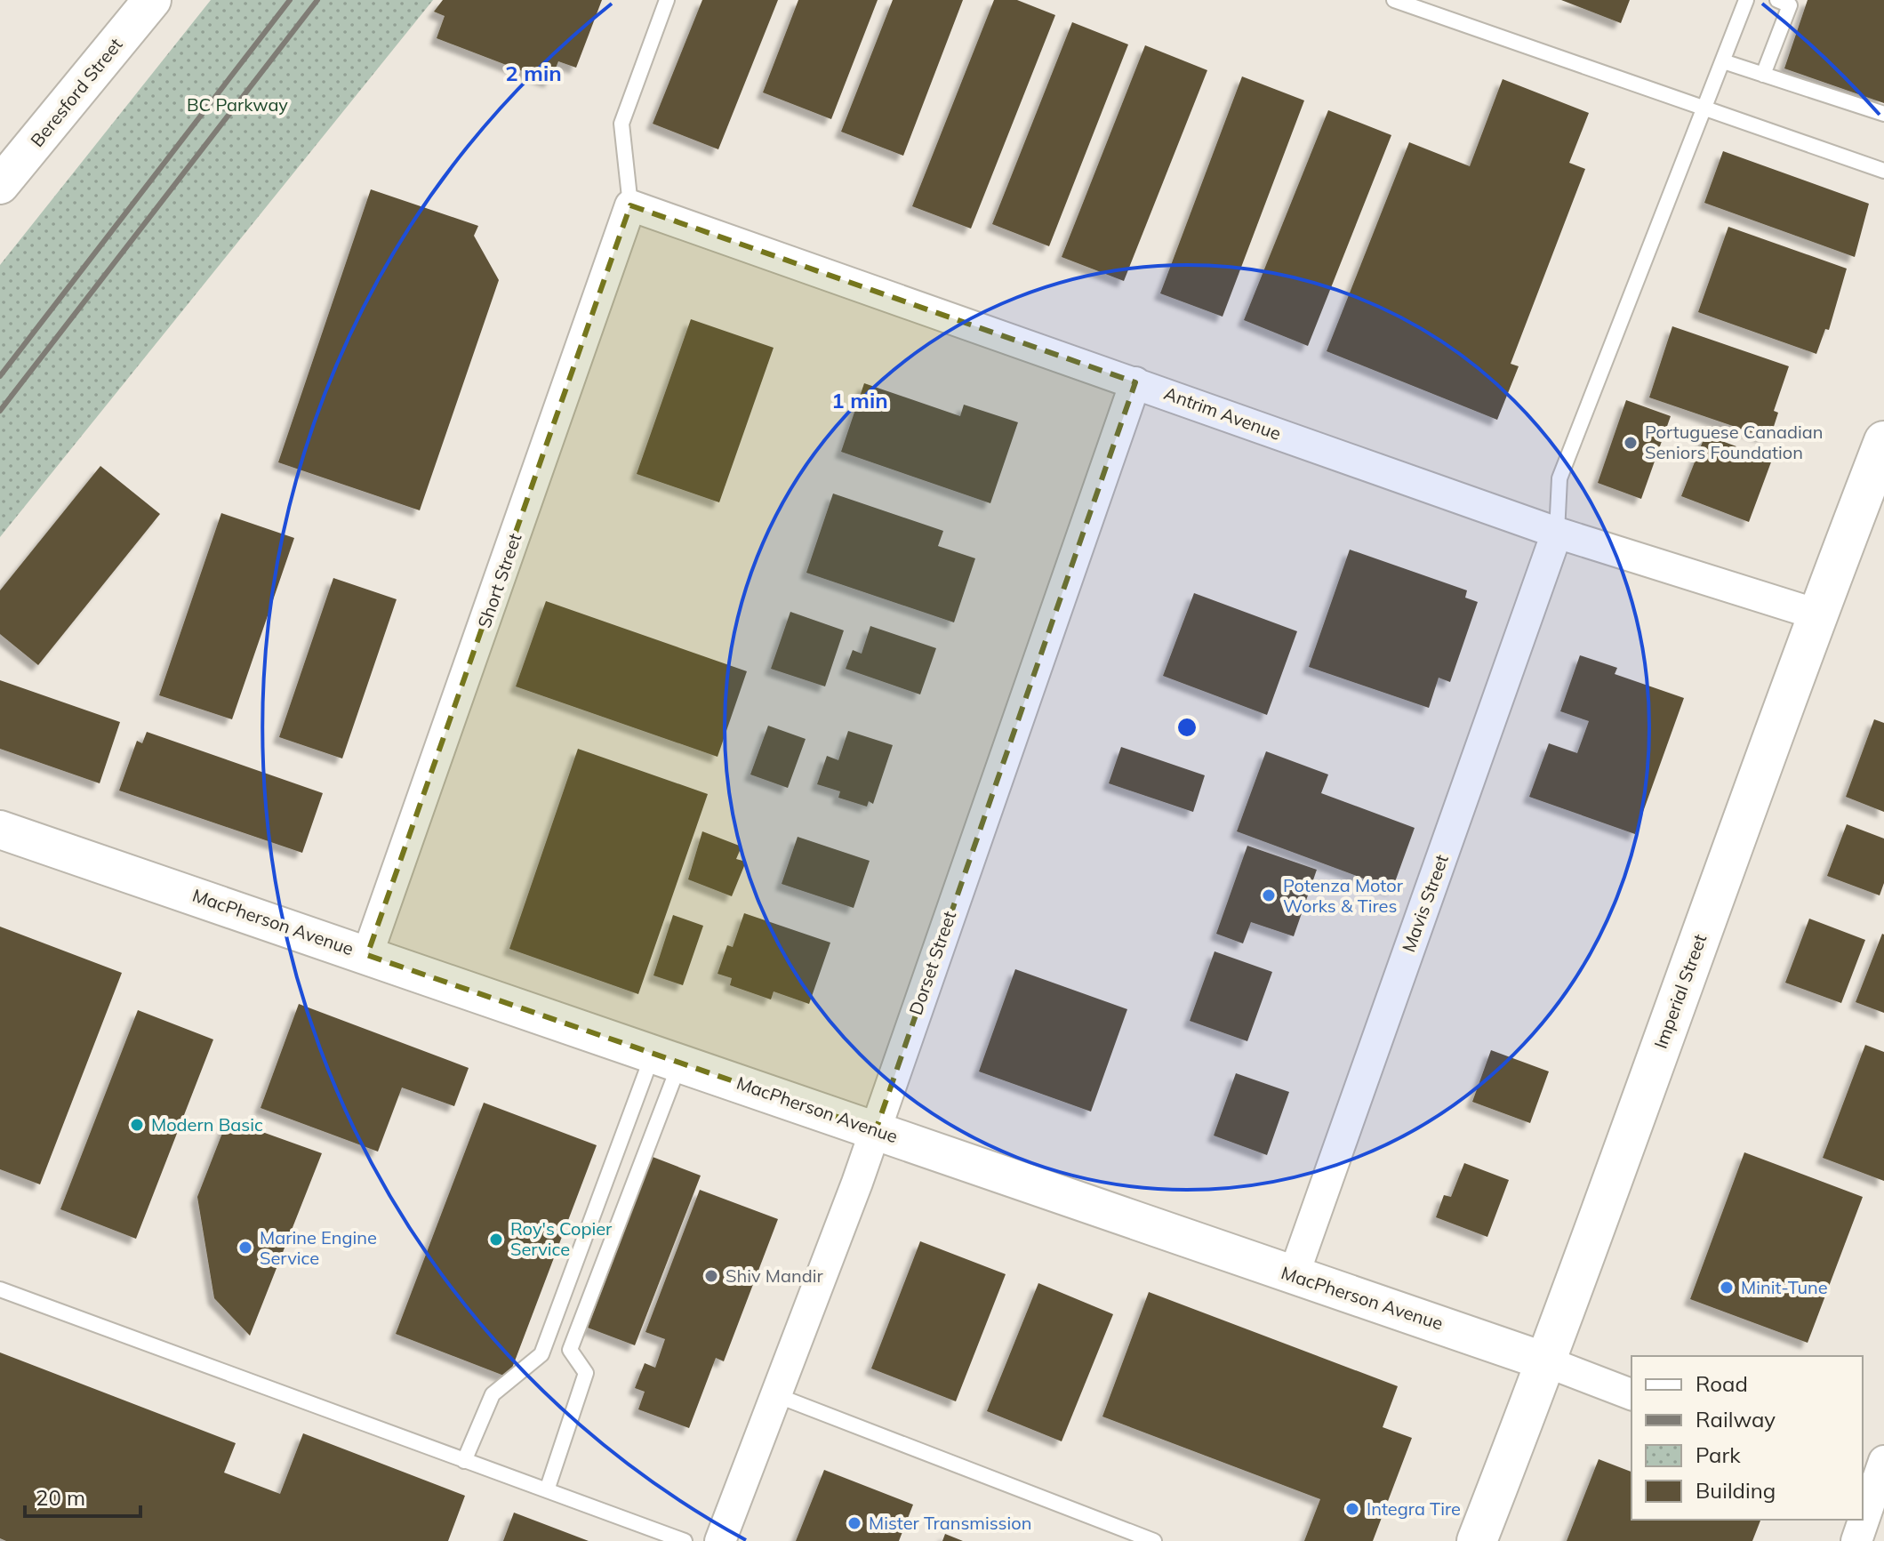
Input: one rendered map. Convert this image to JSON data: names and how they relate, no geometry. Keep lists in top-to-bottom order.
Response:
{
  "streets": {
    "main road": ["Imperial Street"],
    "street": [
      "Beresford Street",
      "Antrim Avenue",
      "Short Street",
      "Mavis Street",
      "MacPherson Avenue",
      "Dorset Street"
    ]
  },
  "crossings": [
    ["Antrim Avenue", "Short Street"],
    ["Antrim Avenue", "Mavis Street"],
    ["Antrim Avenue", "Dorset Street"],
    ["Antrim Avenue", "Imperial Street"],
    ["Short Street", "MacPherson Avenue"],
    ["Mavis Street", "MacPherson Avenue"],
    ["MacPherson Avenue", "Dorset Street"],
    ["MacPherson Avenue", "Imperial Street"]
  ],
  "parks": ["BC Parkway"],
  "places": [
    "Portuguese Canadian Seniors Foundation",
    "Potenza Motor Works & Tires",
    "Modern Basic",
    "Roy's Copier Service",
    "Marine Engine Service",
    "Shiv Mandir",
    "Minit-Tune",
    "Integra Tire",
    "Mister Transmission"
  ],
  "legend": [
    "Road",
    "Railway",
    "Park",
    "Building"
  ],
  "scale_bar": "20 m",
  "rings": ["2 min", "1 min"]
}
